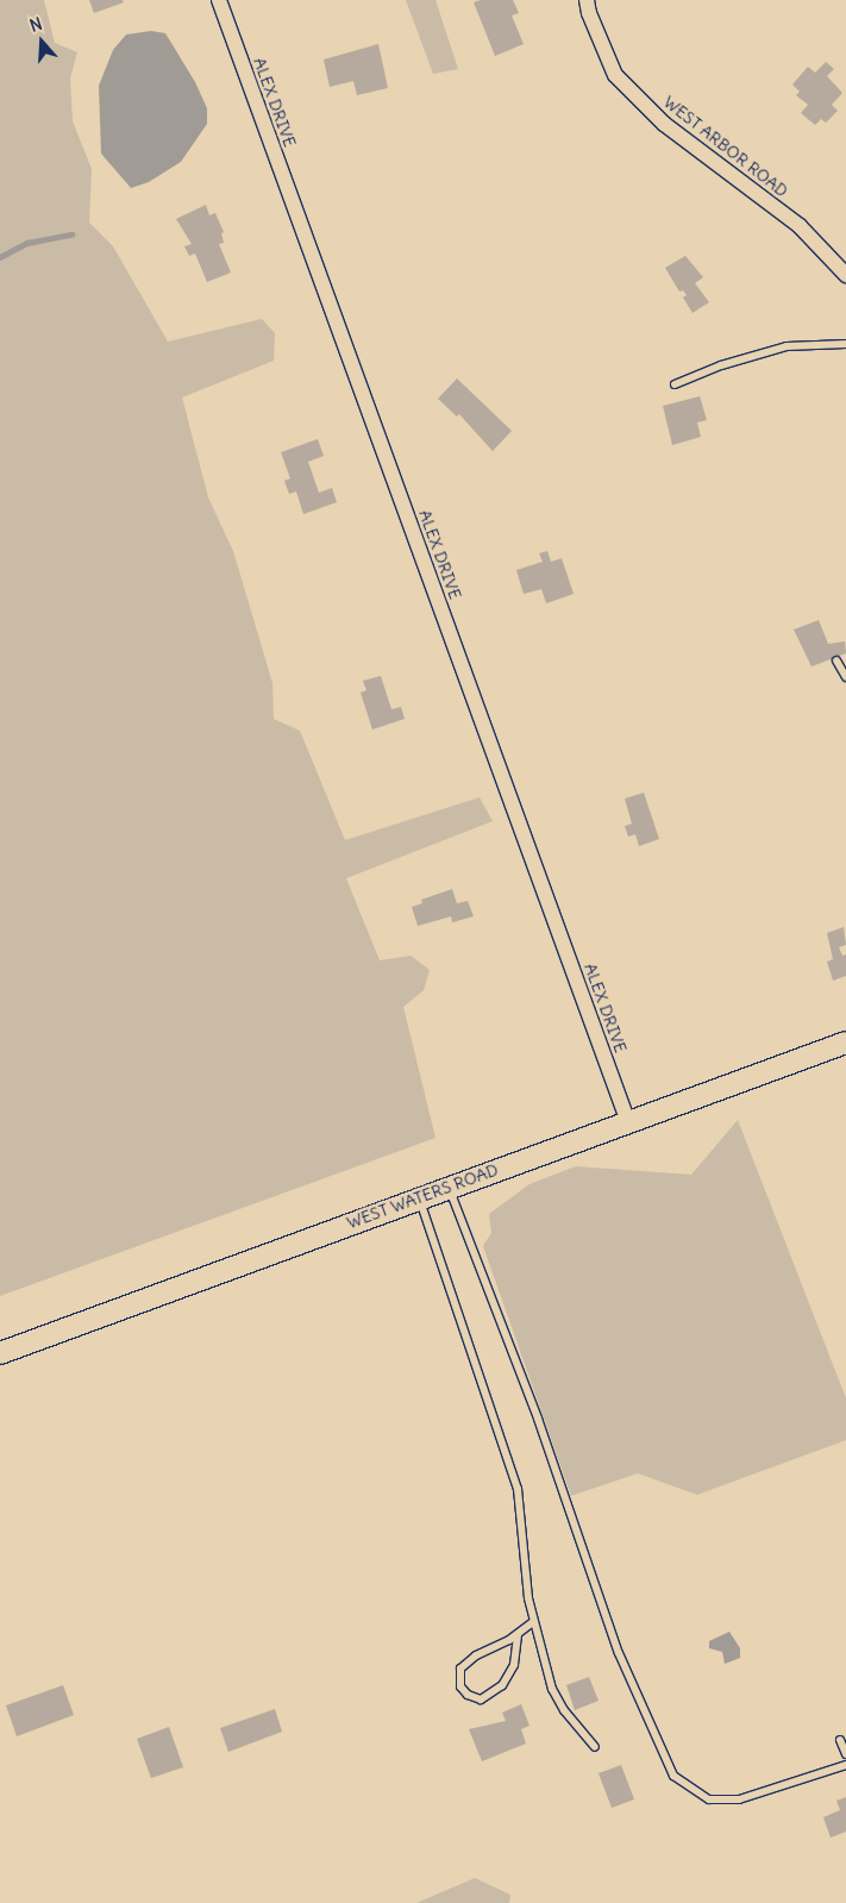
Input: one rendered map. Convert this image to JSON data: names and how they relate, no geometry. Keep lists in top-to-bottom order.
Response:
{
  "streets": {
    "street": ["ALEX DRIVE", "WEST ARBOR ROAD", "WEST WATERS ROAD"]
  },
  "crossings": [
    ["ALEX DRIVE", "WEST WATERS ROAD"]
  ],
  "north": "top"
}
